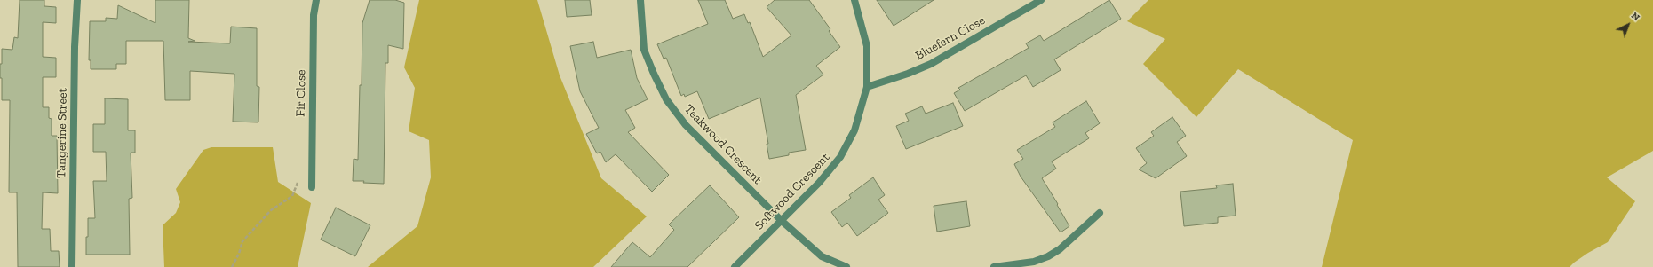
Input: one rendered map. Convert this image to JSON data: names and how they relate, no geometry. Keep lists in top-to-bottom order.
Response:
{
  "streets": {
    "street": [
      "Bluefern Close",
      "Fir Close",
      "Tangerine Street",
      "Teakwood Crescent",
      "Softwood Crescent"
    ]
  },
  "crossings": [
    ["Bluefern Close", "Softwood Crescent"],
    ["Teakwood Crescent", "Softwood Crescent"]
  ],
  "north": "top right"
}
